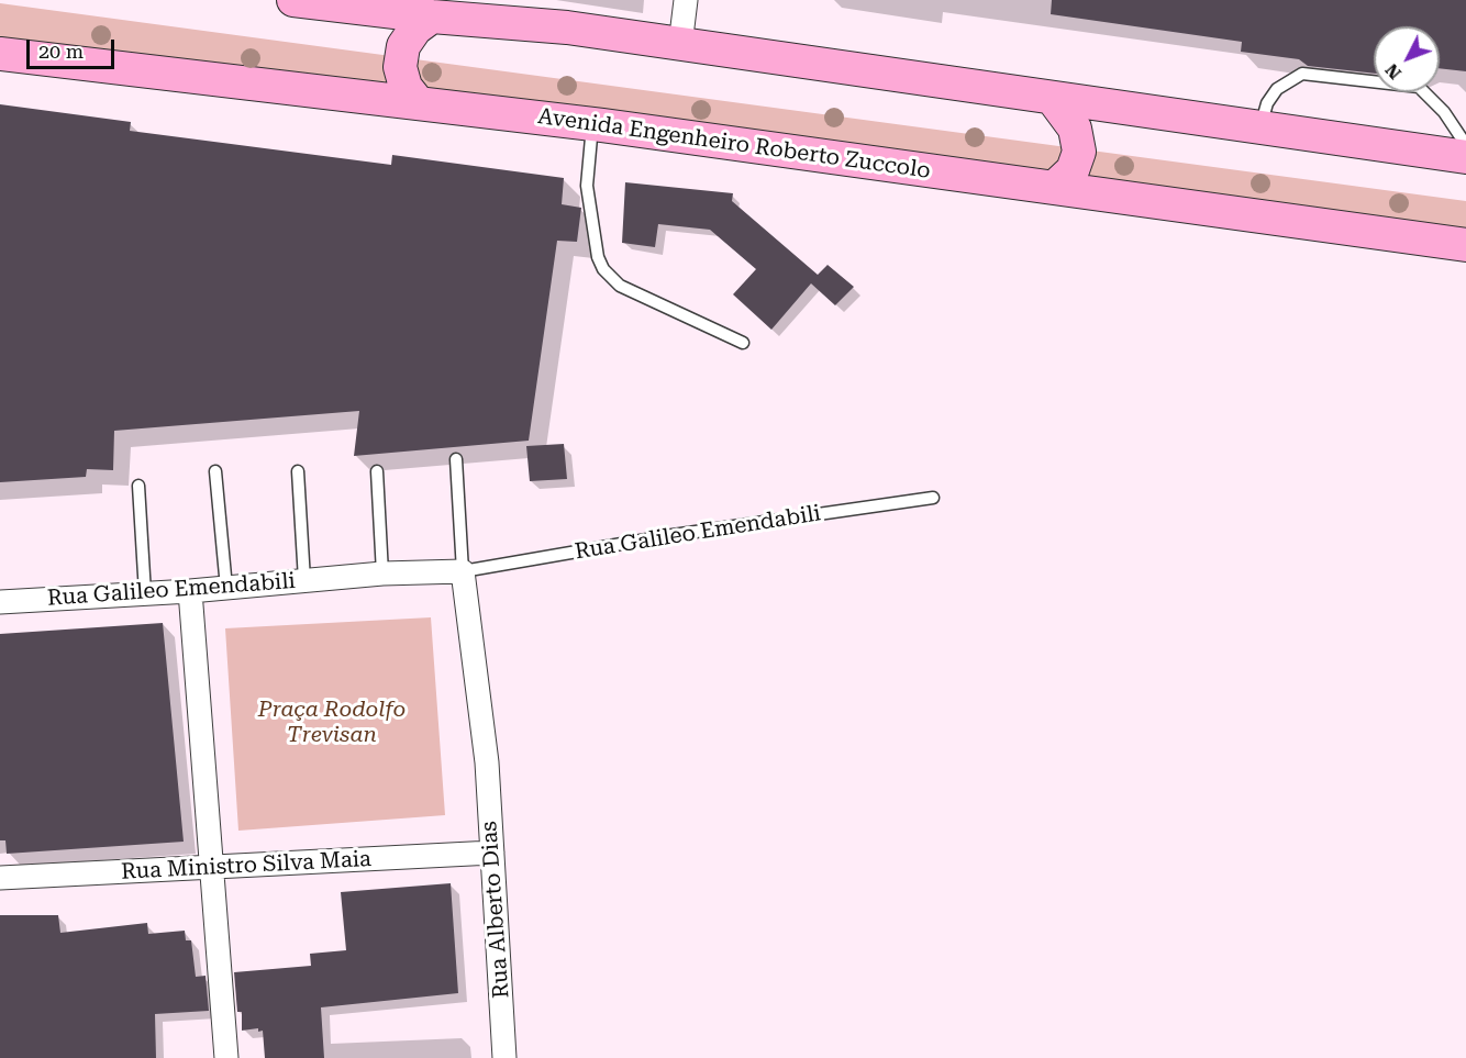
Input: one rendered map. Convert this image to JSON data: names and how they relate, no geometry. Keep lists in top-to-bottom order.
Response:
{
  "streets": {
    "street": [
      "Avenida Engenheiro Roberto Zuccolo",
      "Rua Galileo Emendabili",
      "Rua Ministro Silva Maia",
      "Rua Alberto Dias"
    ]
  },
  "crossings": [
    ["Rua Galileo Emendabili", "Rua Alberto Dias"],
    ["Rua Ministro Silva Maia", "Rua Alberto Dias"]
  ],
  "parks": ["Praça Rodolfo Trevisan"],
  "scale_bar": "20 m",
  "north": "bottom left"
}
